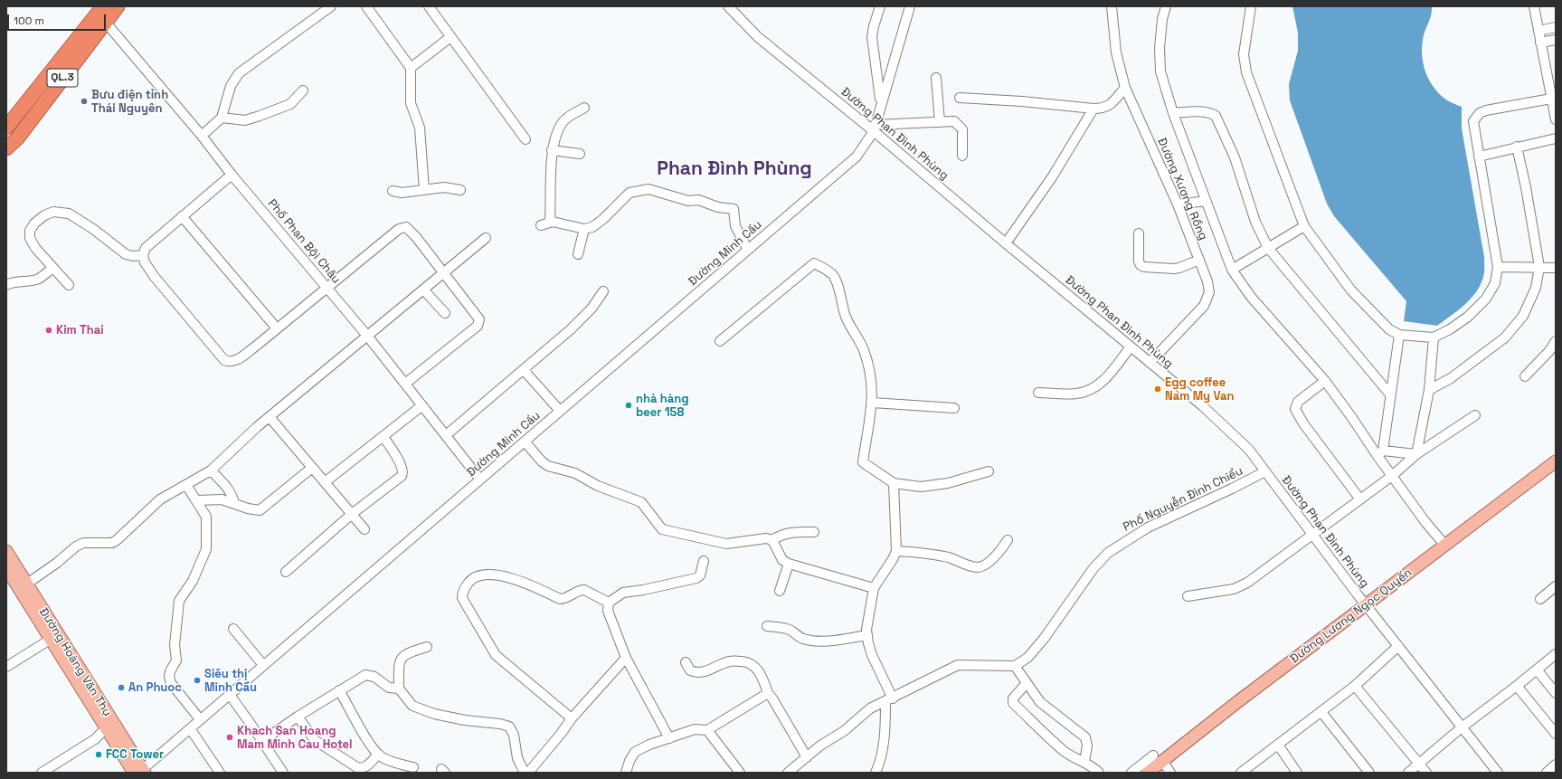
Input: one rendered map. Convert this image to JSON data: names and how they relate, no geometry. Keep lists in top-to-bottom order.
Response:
{
  "streets": {
    "highway": ["QL.3"],
    "main road": ["Đường Lương Ngọc Quyến", "Đường Hoàng Văn Thụ"],
    "street": [
      "Đường Phan Đình Phùng",
      "Đường Xương Rồng",
      "Phố Phan Bội Châu",
      "Đường Minh Cầu",
      "Phố Nguyễn Đình Chiểu"
    ]
  },
  "crossings": [
    ["QL.3", "Phố Phan Bội Châu"],
    ["Đường Phan Đình Phùng", "Đường Xương Rồng"],
    ["Đường Phan Đình Phùng", "Đường Minh Cầu"],
    ["Đường Phan Đình Phùng", "Phố Nguyễn Đình Chiểu"],
    ["Đường Phan Đình Phùng", "Đường Lương Ngọc Quyến"],
    ["Phố Phan Bội Châu", "Đường Minh Cầu"],
    ["Đường Minh Cầu", "Đường Hoàng Văn Thụ"]
  ],
  "districts": ["Phan Đình Phùng"],
  "places": [
    "Bưu điện tỉnh Thái Nguyên",
    "Kim Thai",
    "Egg coffee Nam My Van",
    "nhà hàng beer 158",
    "Siêu thị Minh Cầu",
    "An Phuoc",
    "Khach San Hoang Mam Minh Cau Hotel",
    "FCC Tower"
  ],
  "scale_bar": "100 m"
}
